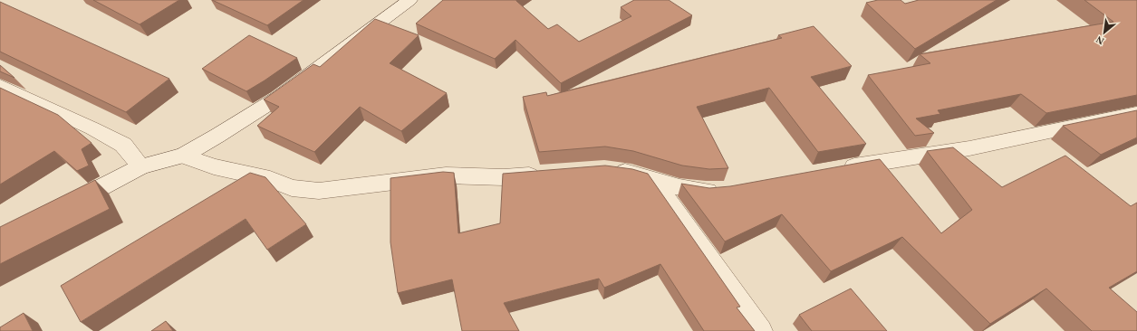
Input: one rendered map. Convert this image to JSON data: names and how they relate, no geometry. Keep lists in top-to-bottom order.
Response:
{
  "north": "bottom left"
}
